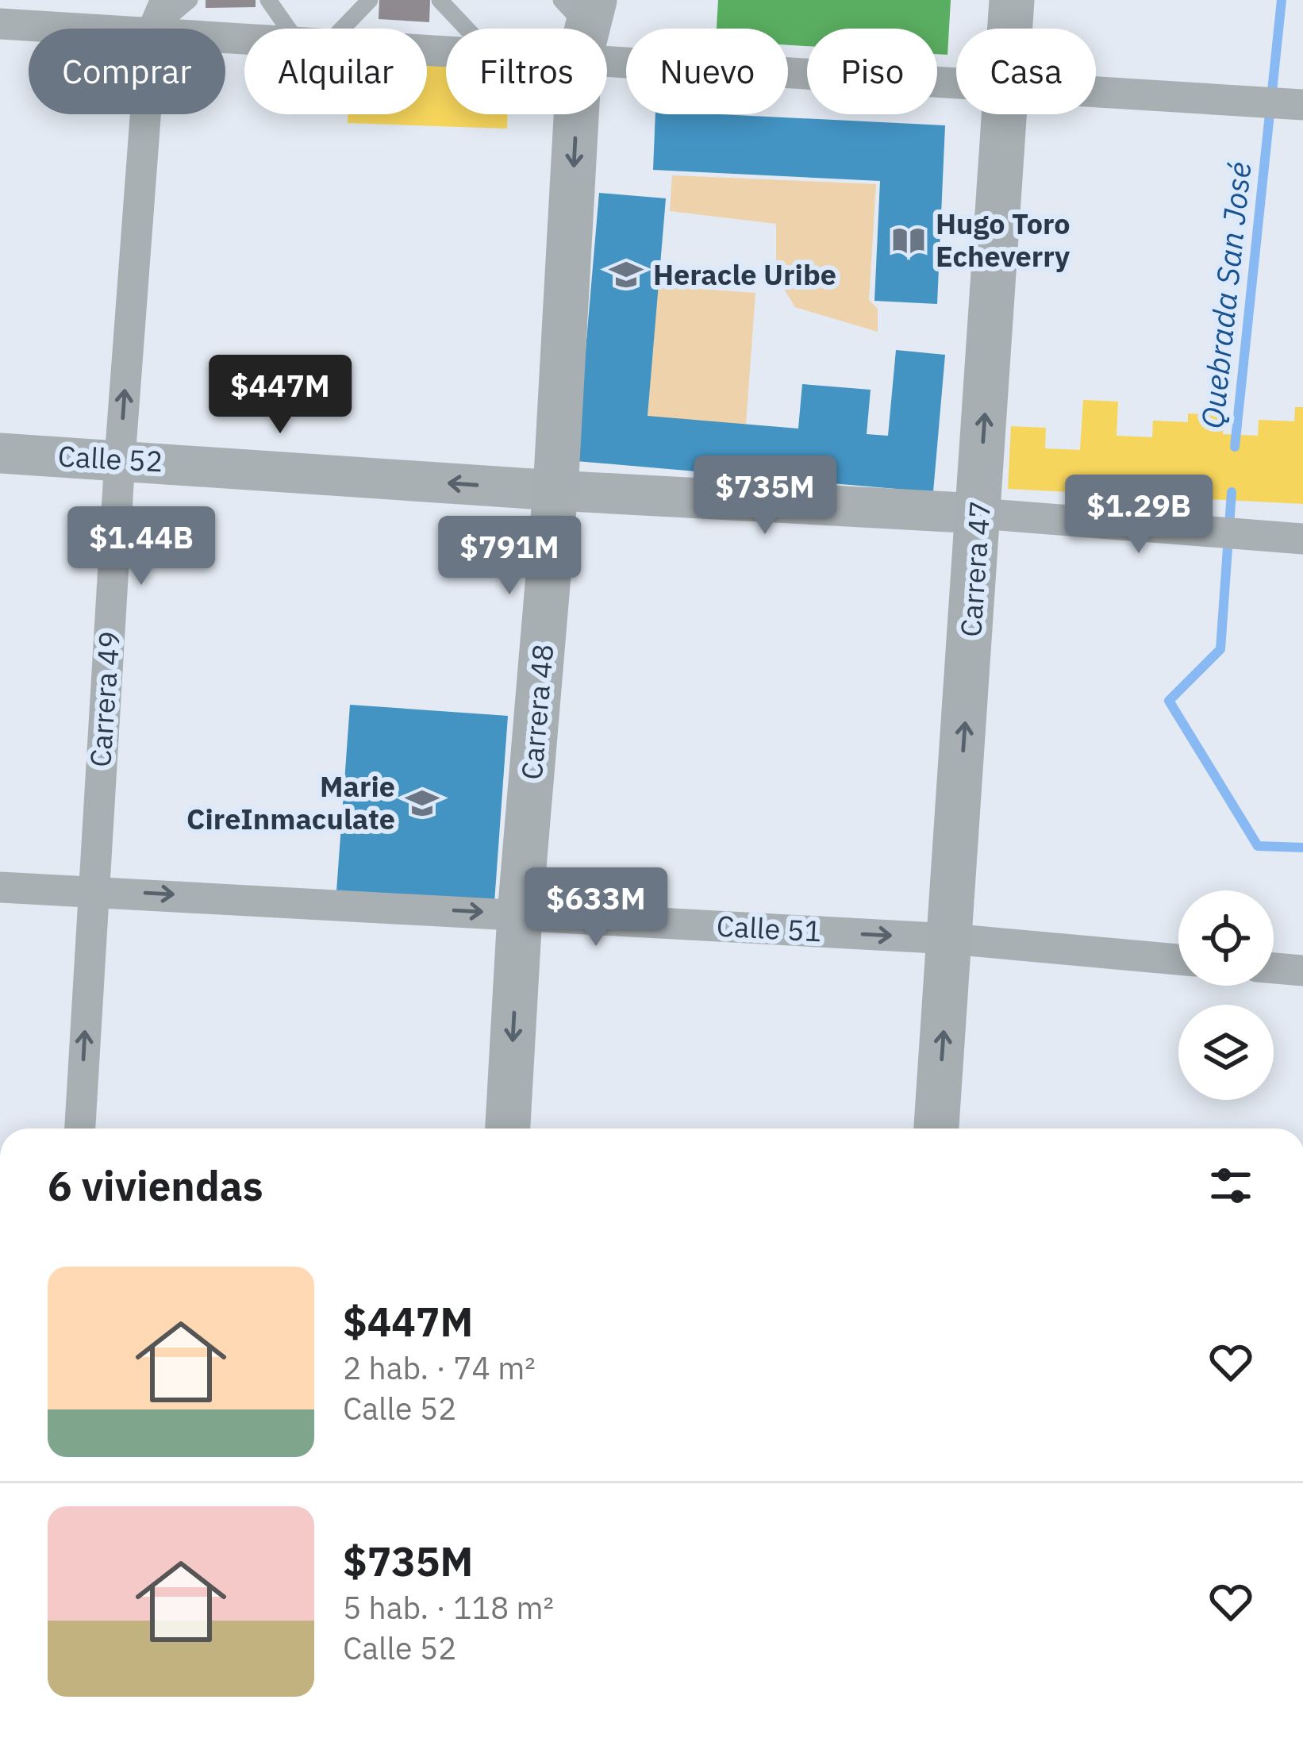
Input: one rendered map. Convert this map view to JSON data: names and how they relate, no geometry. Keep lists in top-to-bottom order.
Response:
{
  "streets": {
    "main road": ["Carrera 47", "Carrera 48"],
    "street": ["Calle 52", "Carrera 49", "Calle 51"]
  },
  "crossings": [
    ["Calle 52", "Carrera 47"],
    ["Calle 52", "Carrera 49"],
    ["Calle 52", "Carrera 48"],
    ["Carrera 47", "Calle 51"],
    ["Carrera 49", "Calle 51"],
    ["Carrera 48", "Calle 51"]
  ],
  "one_way": [
    "Carrera 47",
    "Carrera 49",
    "Carrera 48",
    "Calle 51"
  ],
  "water": ["Quebrada San José"],
  "places": {
    "library": ["Hugo Toro Echeverry"],
    "school or university": ["Heracle Uribe", "Marie CireInmaculate"]
  },
  "page": {
    "chip": [
      "Comprar",
      "Alquilar",
      "Filtros",
      "Nuevo",
      "Piso",
      "Casa"
    ],
    "price": [
      "$447M",
      "$735M",
      "$1.29B",
      "$1.44B",
      "$791M",
      "$633M"
    ],
    "heading": "6 viviendas",
    "list": [
      {
        "name": "$447M",
        "note": "2 hab. · 74 m² · Calle 52"
      },
      {
        "name": "$735M",
        "note": "5 hab. · 118 m² · Calle 52"
      }
    ]
  }
}
